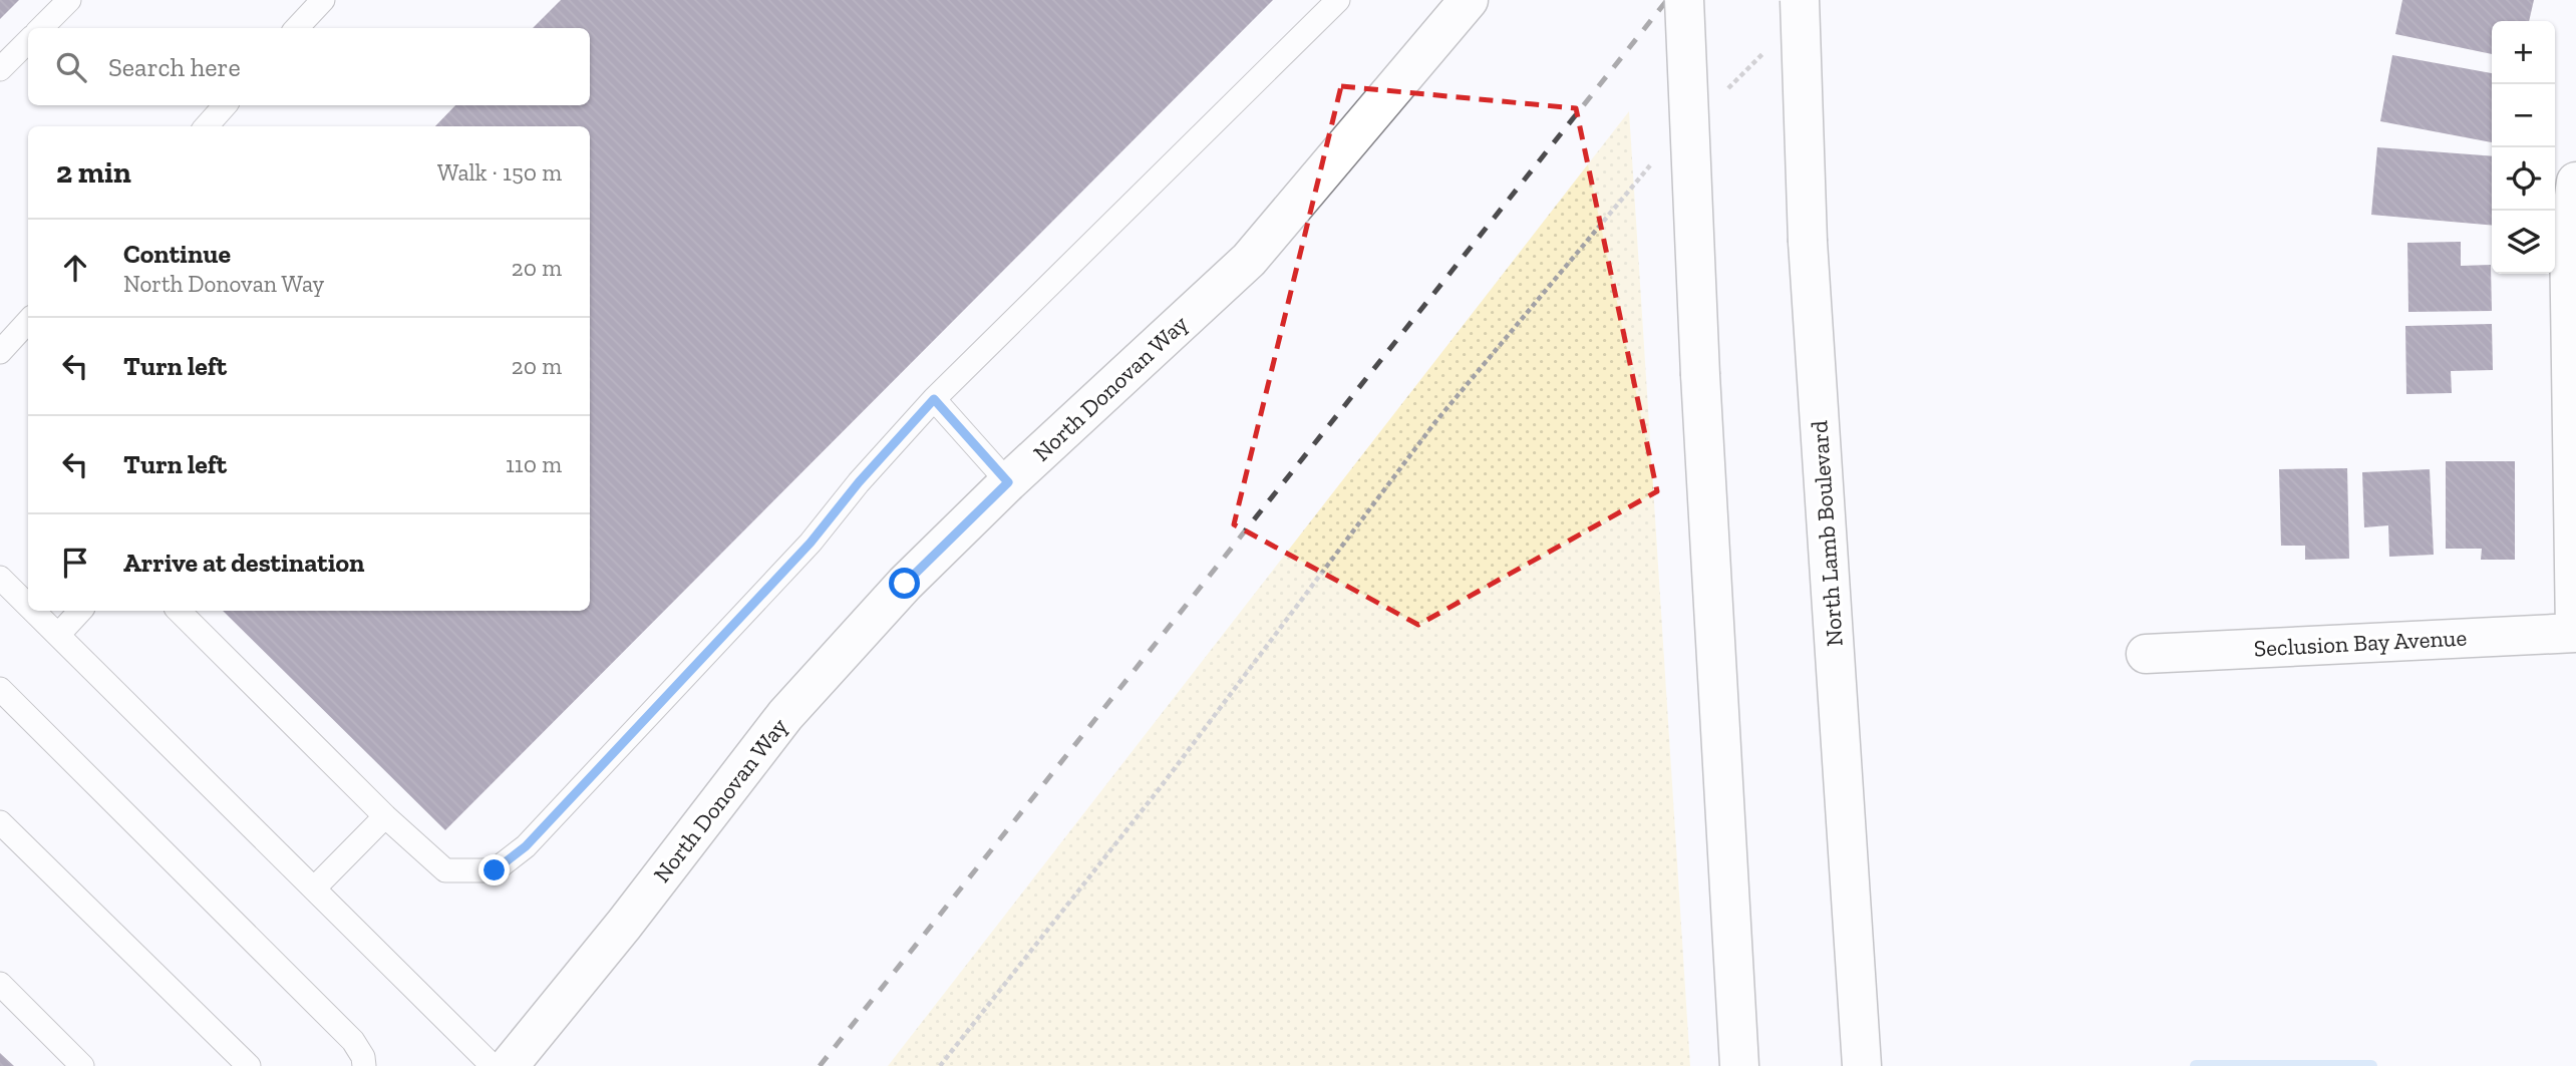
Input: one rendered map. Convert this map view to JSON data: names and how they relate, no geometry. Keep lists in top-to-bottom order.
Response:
{
  "streets": {
    "street": ["North Donovan Way", "North Lamb Boulevard", "Seclusion Bay Avenue"]
  },
  "page": {
    "map_buttons": ["+", "−"],
    "search": "Search here",
    "heading": ["2 min", "Walk · 150 m"],
    "list": [
      ["Continue", "North Donovan Way", "20 m"],
      ["Turn left", "20 m"],
      ["Turn left", "110 m"],
      "Arrive at destination"
    ]
  }
}
